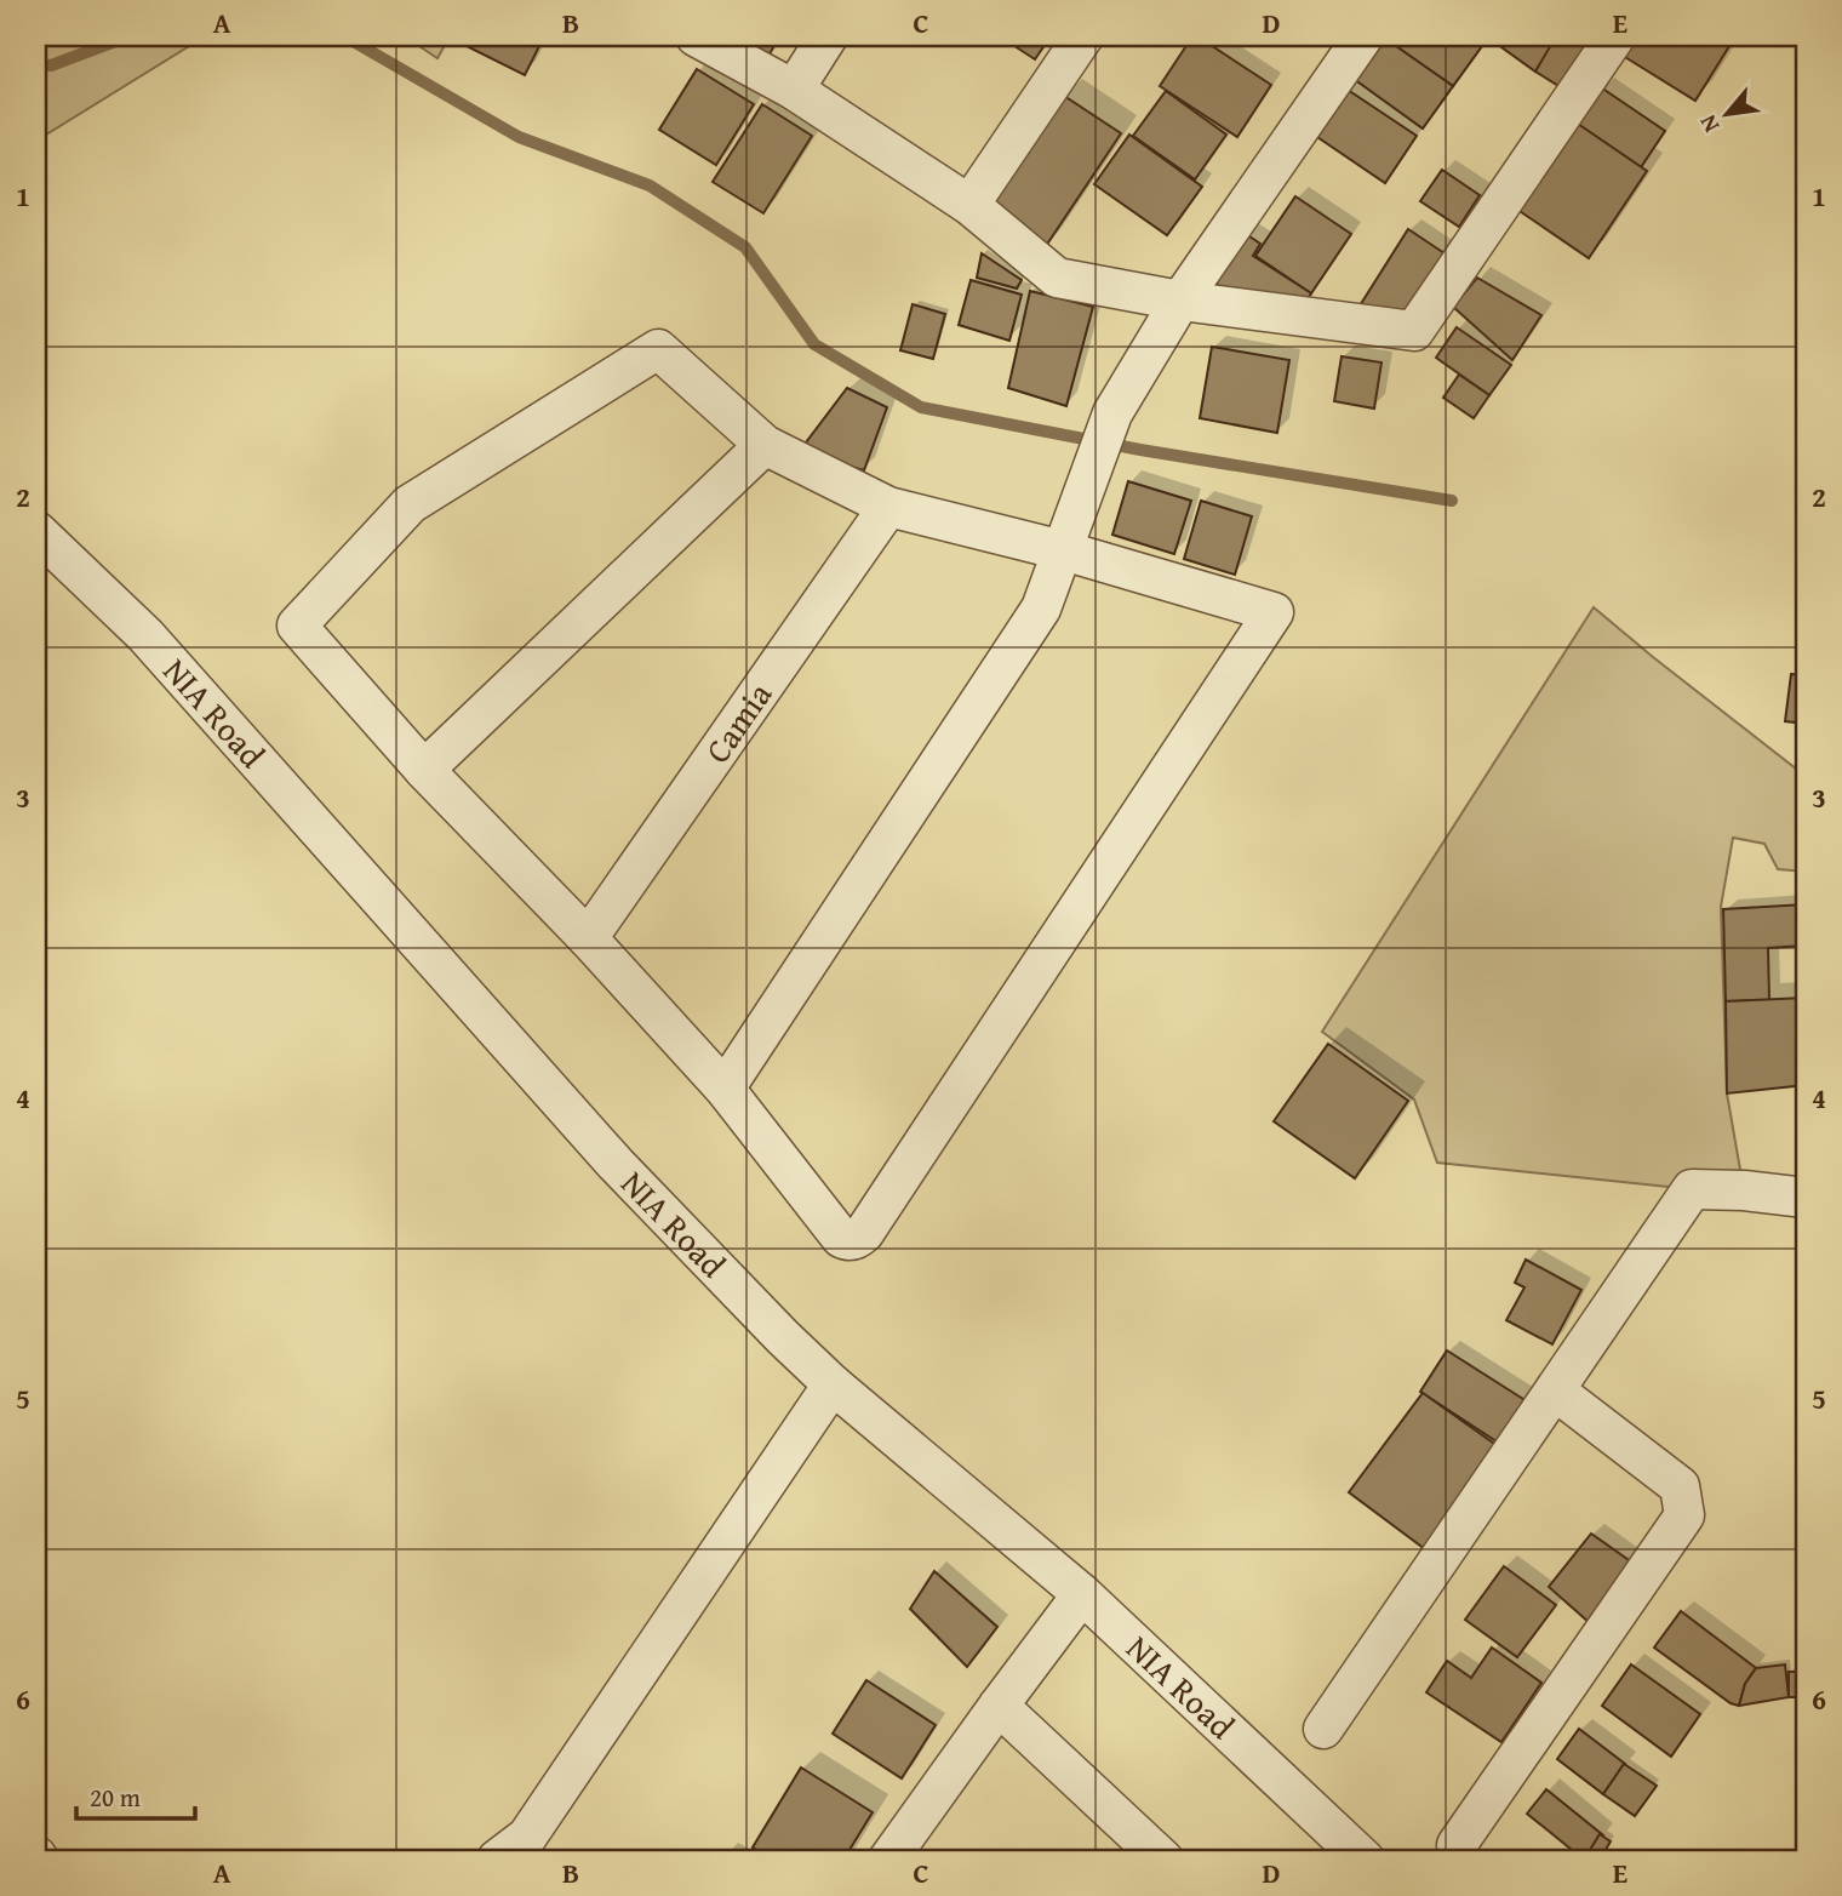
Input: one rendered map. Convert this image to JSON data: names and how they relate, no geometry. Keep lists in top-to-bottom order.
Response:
{
  "streets": {
    "street": ["NIA Road", "Camia"]
  },
  "scale_bar": "20 m",
  "north": "bottom left",
  "grid": {
    "columns": [
      "A",
      "B",
      "C",
      "D",
      "E"
    ],
    "rows": [
      "1",
      "2",
      "3",
      "4",
      "5",
      "6"
    ]
  }
}
